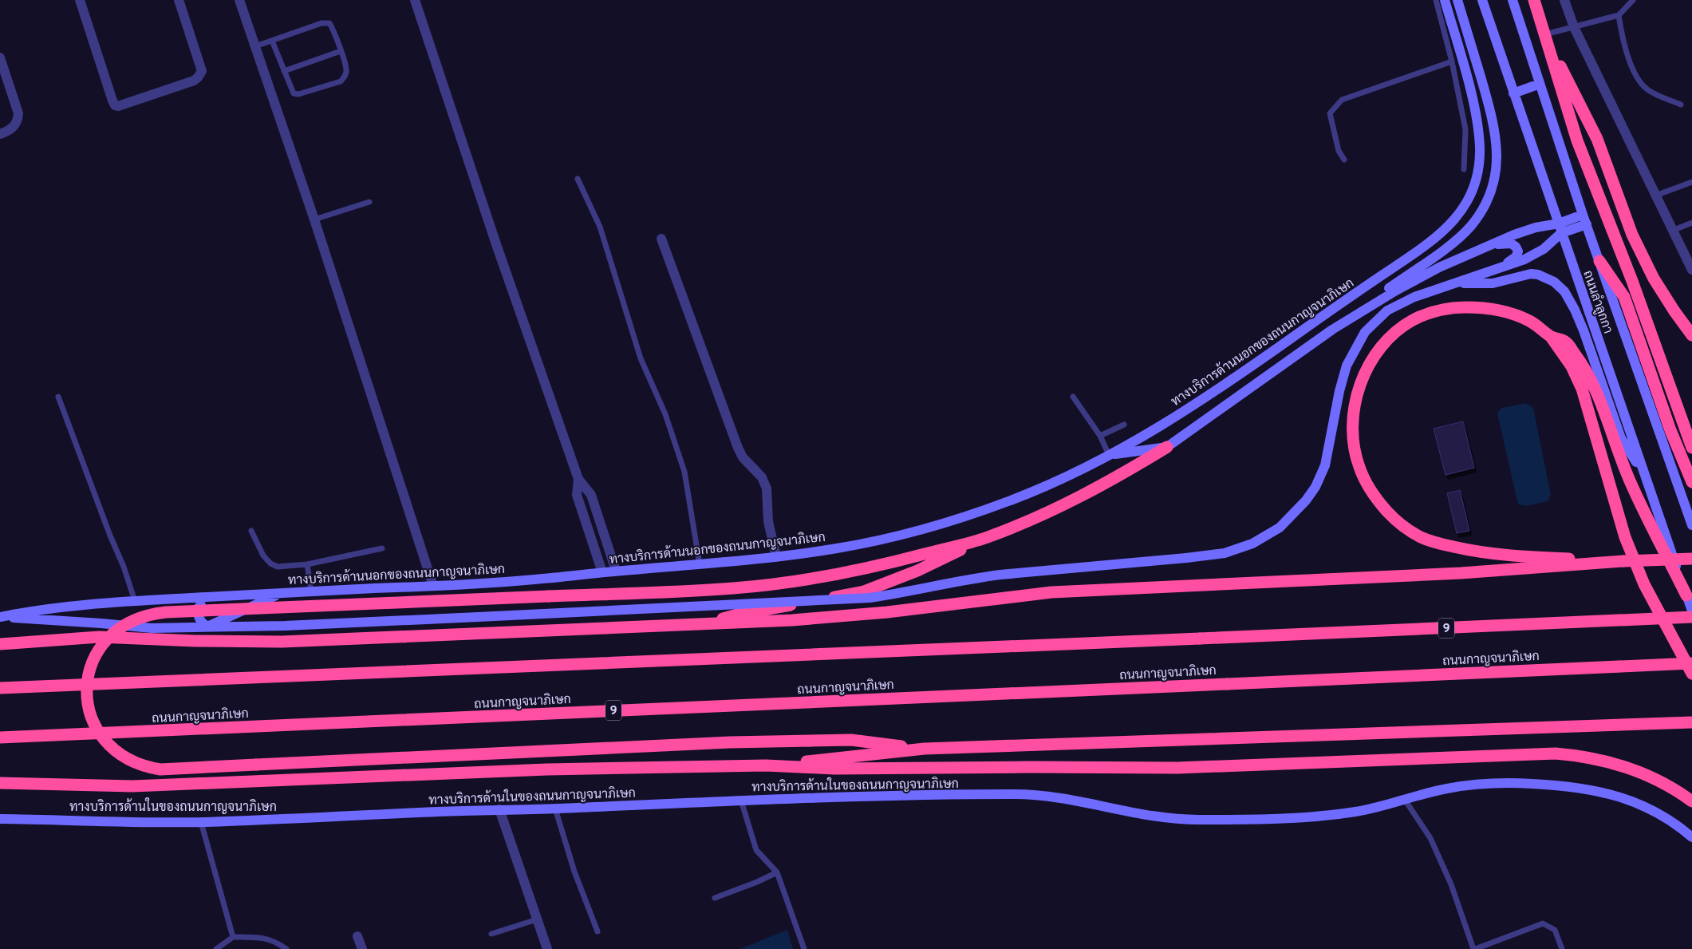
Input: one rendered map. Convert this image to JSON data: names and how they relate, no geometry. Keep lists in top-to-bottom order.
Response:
{
  "streets": {
    "highway": ["9", "ถนนกาญจนาภิเษก"],
    "main road": ["ถนนลำลูกกา", "ทางบริการด้านนอกของถนนกาญจนาภิเษก", "ทางบริการด้านในของถนนกาญจนาภิเษก"]
  },
  "crossings": [
    ["ถนนลำลูกกา", "ทางบริการด้านนอกของถนนกาญจนาภิเษก"]
  ]
}
